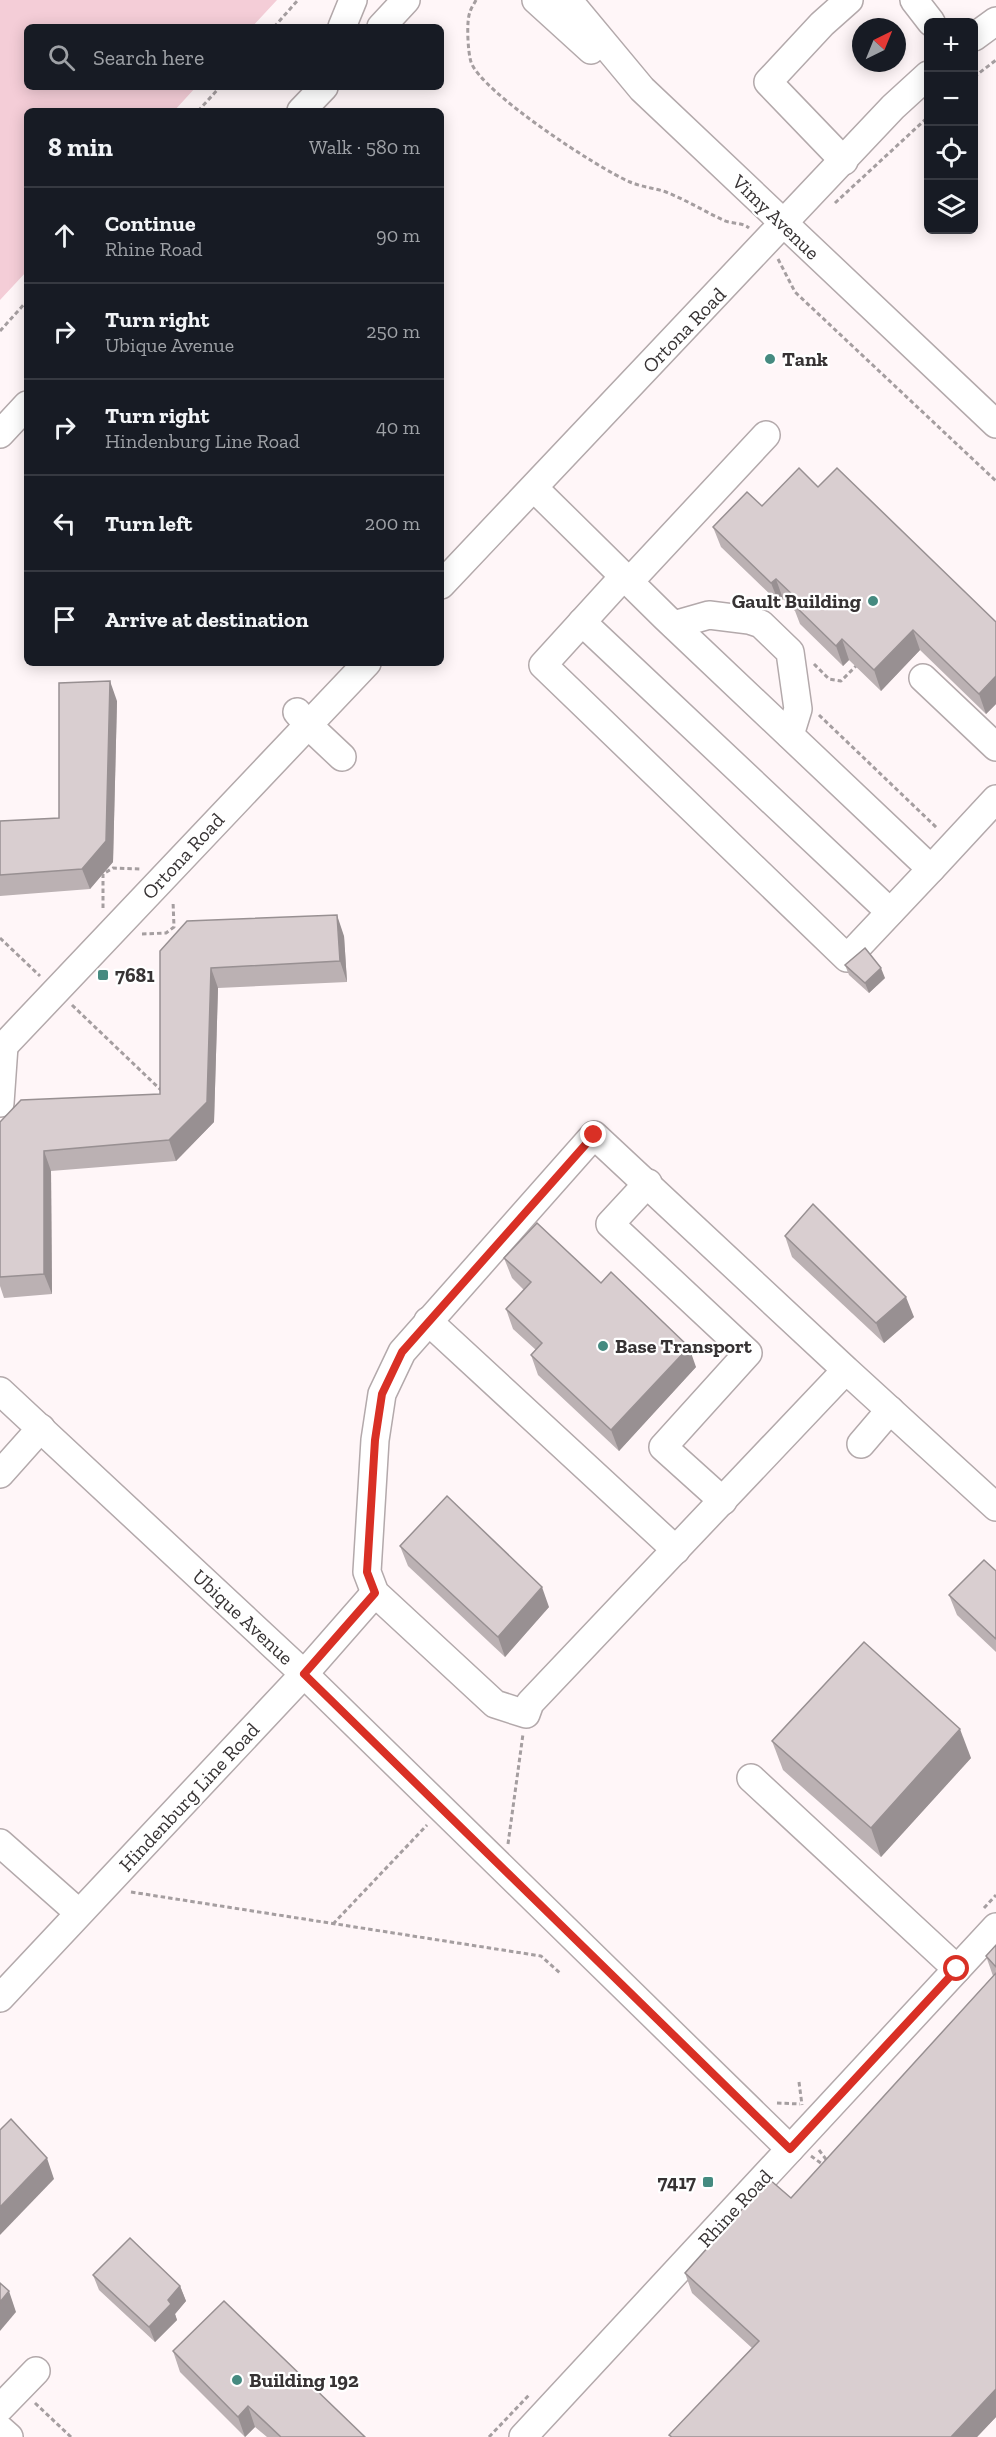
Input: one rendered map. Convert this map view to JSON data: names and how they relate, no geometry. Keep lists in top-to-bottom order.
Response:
{
  "streets": {
    "street": [
      "Vimy Avenue",
      "Ortona Road",
      "Ubique Avenue",
      "Hindenburg Line Road",
      "Rhine Road"
    ]
  },
  "crossings": [
    ["Vimy Avenue", "Ortona Road"],
    ["Ubique Avenue", "Hindenburg Line Road"],
    ["Ubique Avenue", "Rhine Road"]
  ],
  "places": {
    "other": [
      "Tank",
      "Gault Building",
      "Base Transport",
      "Building 192"
    ],
    "transit": ["7681", "7417"]
  },
  "north": "top right",
  "page": {
    "map_buttons": ["+", "−"],
    "search": "Search here",
    "heading": ["8 min", "Walk · 580 m"],
    "list": [
      ["Continue", "Rhine Road", "90 m"],
      ["Turn right", "Ubique Avenue", "250 m"],
      ["Turn right", "Hindenburg Line Road", "40 m"],
      ["Turn left", "200 m"],
      "Arrive at destination"
    ]
  }
}
